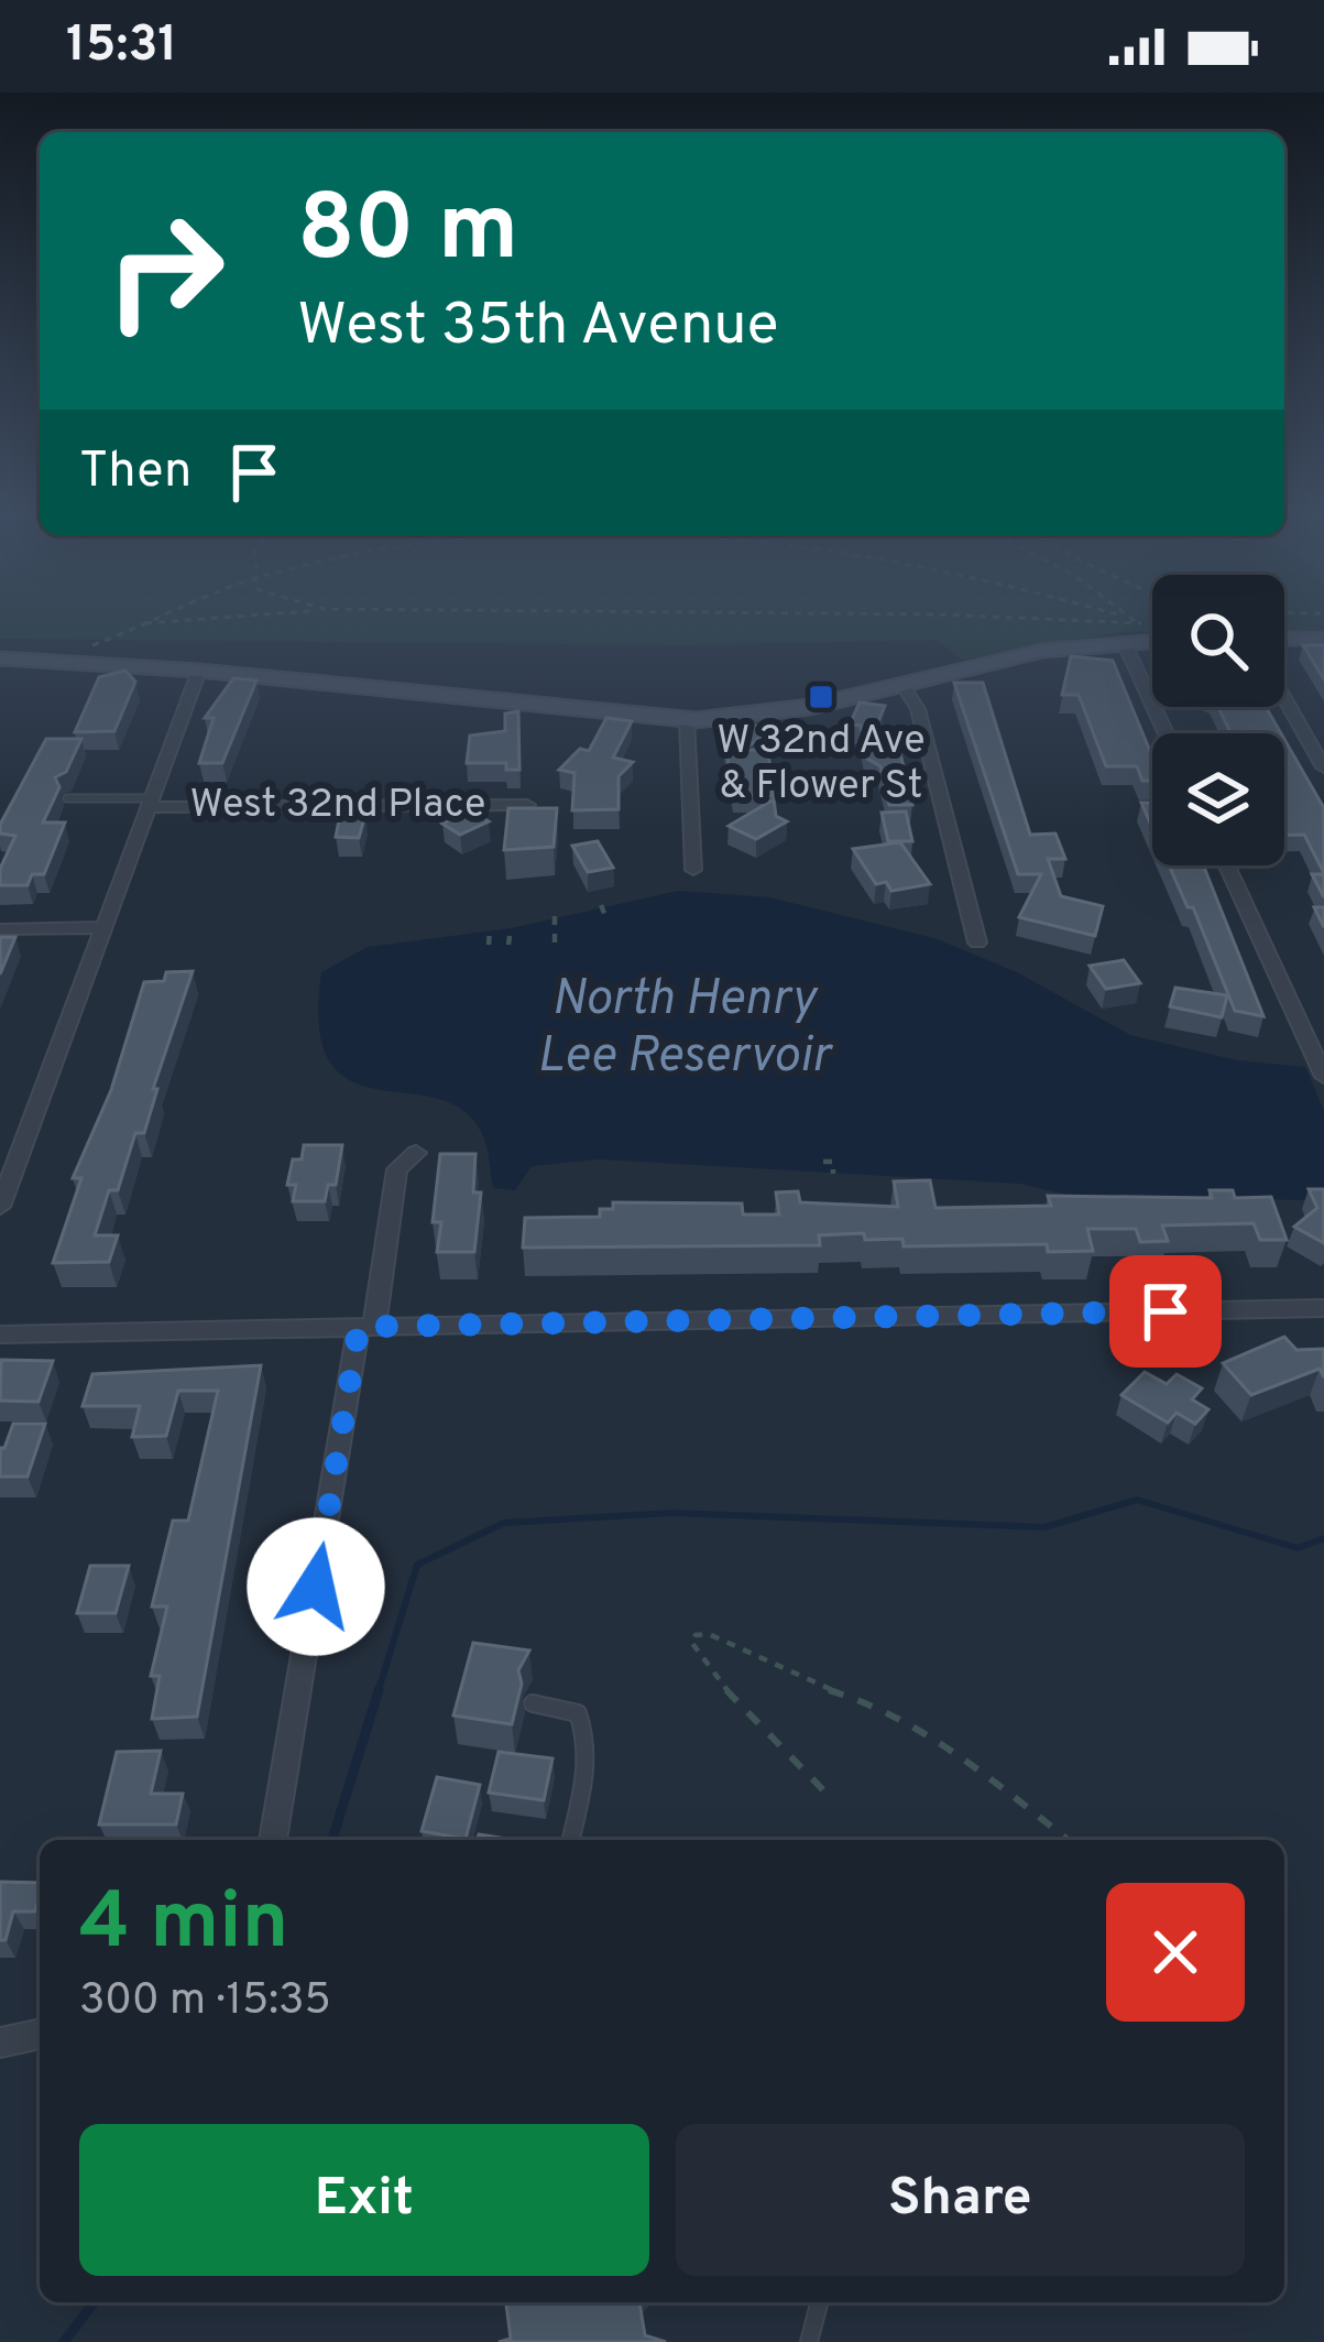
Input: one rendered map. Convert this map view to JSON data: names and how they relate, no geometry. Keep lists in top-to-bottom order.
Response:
{
  "streets": {
    "street": ["West 32nd Place"]
  },
  "water": ["North Henry Lee Reservoir"],
  "places": {
    "transit": ["W 32nd Ave & Flower St"]
  },
  "page": {
    "status": "15:31",
    "turn": ["80 m", "West 35th Avenue"],
    "then": "Then",
    "heading": ["4 min", "300 m · 15:35"],
    "buttons": ["Exit", "Share"]
  }
}
